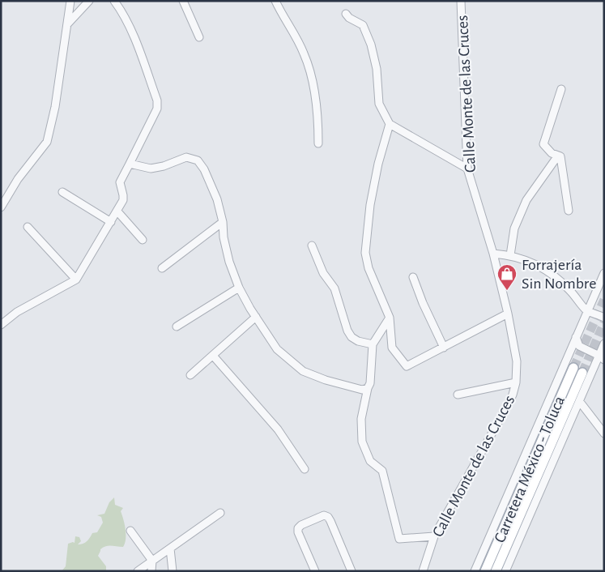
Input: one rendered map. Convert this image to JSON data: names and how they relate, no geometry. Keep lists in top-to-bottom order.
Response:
{
  "streets": {
    "main road": ["Carretera México - Toluca"],
    "street": ["Calle Monte de las Cruces"]
  },
  "places": {
    "shop": ["Forrajería Sin Nombre"]
  }
}
